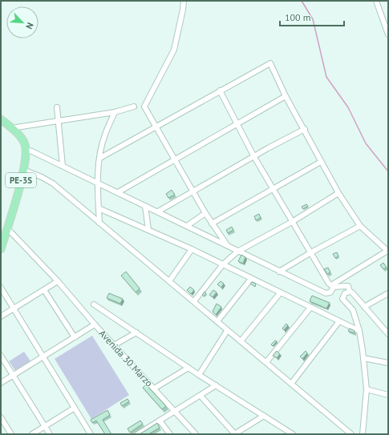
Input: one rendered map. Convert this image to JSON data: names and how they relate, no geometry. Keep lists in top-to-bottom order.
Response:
{
  "streets": {
    "highway": ["PE-3S"],
    "street": ["Avenida 30 Marzo"]
  },
  "crossings": [
    ["PE-3S", "Avenida 30 Marzo"]
  ],
  "scale_bar": "100 m",
  "north": "bottom right"
}
